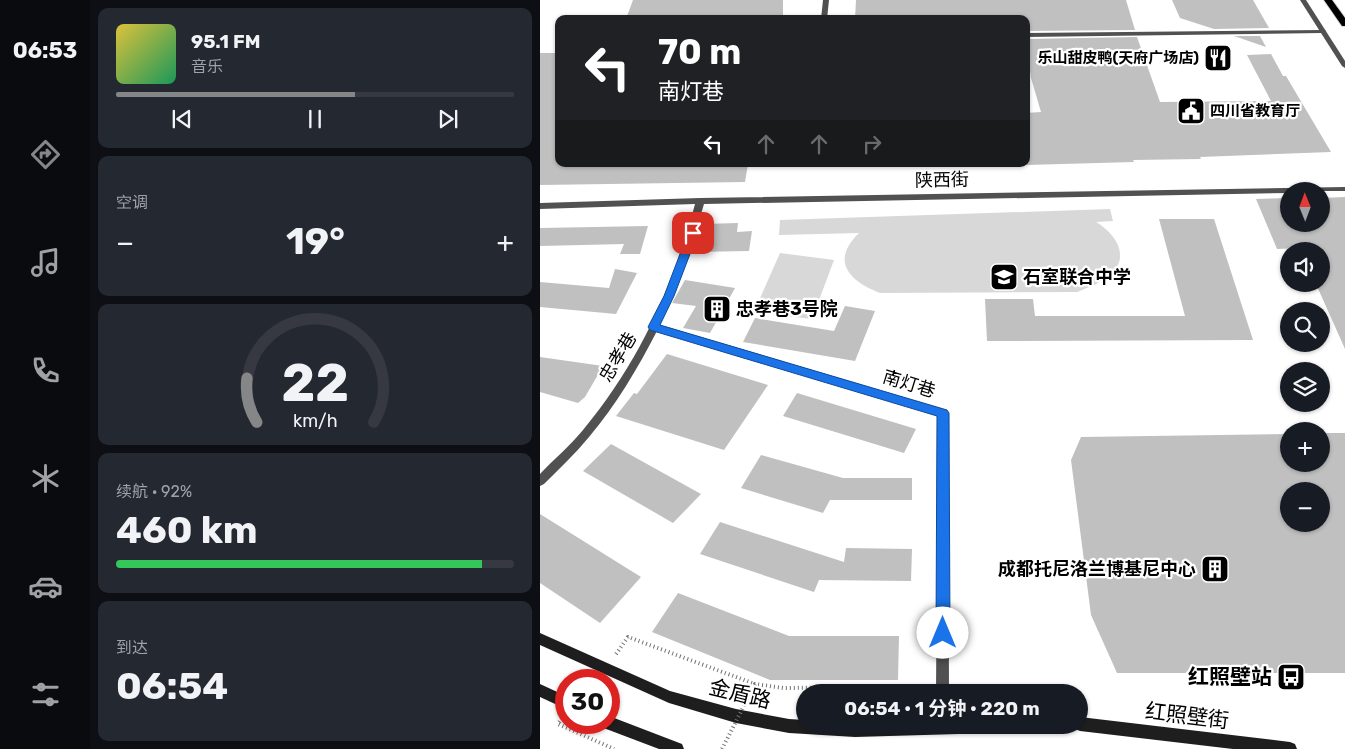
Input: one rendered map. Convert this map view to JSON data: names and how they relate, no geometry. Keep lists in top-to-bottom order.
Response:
{
  "streets": {
    "main road": ["金盾路", "红照壁街"],
    "street": ["陕西街", "忠孝巷", "南灯巷"]
  },
  "crossings": [
    ["陕西街", "忠孝巷"],
    ["忠孝巷", "南灯巷"]
  ],
  "places": {
    "restaurant": ["乐山甜皮鸭(天府广场店)"],
    "public building": ["四川省教育厅"],
    "school or university": ["石室联合中学"],
    "building": ["忠孝巷3号院", "成都托尼洛兰博基尼中心"],
    "bus stop": ["红照壁站"]
  },
  "north": "top",
  "page": {
    "tabs": "06:53",
    "turn": ["70 m", "南灯巷"],
    "song": ["95.1 FM", "音乐"],
    "tile": [
      "空调",
      ["续航 · 92%", "460 km"],
      ["到达", "06:54"]
    ],
    "map_buttons": ["+", "−"],
    "heat": ["−", "19°", "+"],
    "limit": "30",
    "trip": "06:54 · 1 分钟 · 220 m",
    "gauge": ["22", "km/h"]
  }
}
